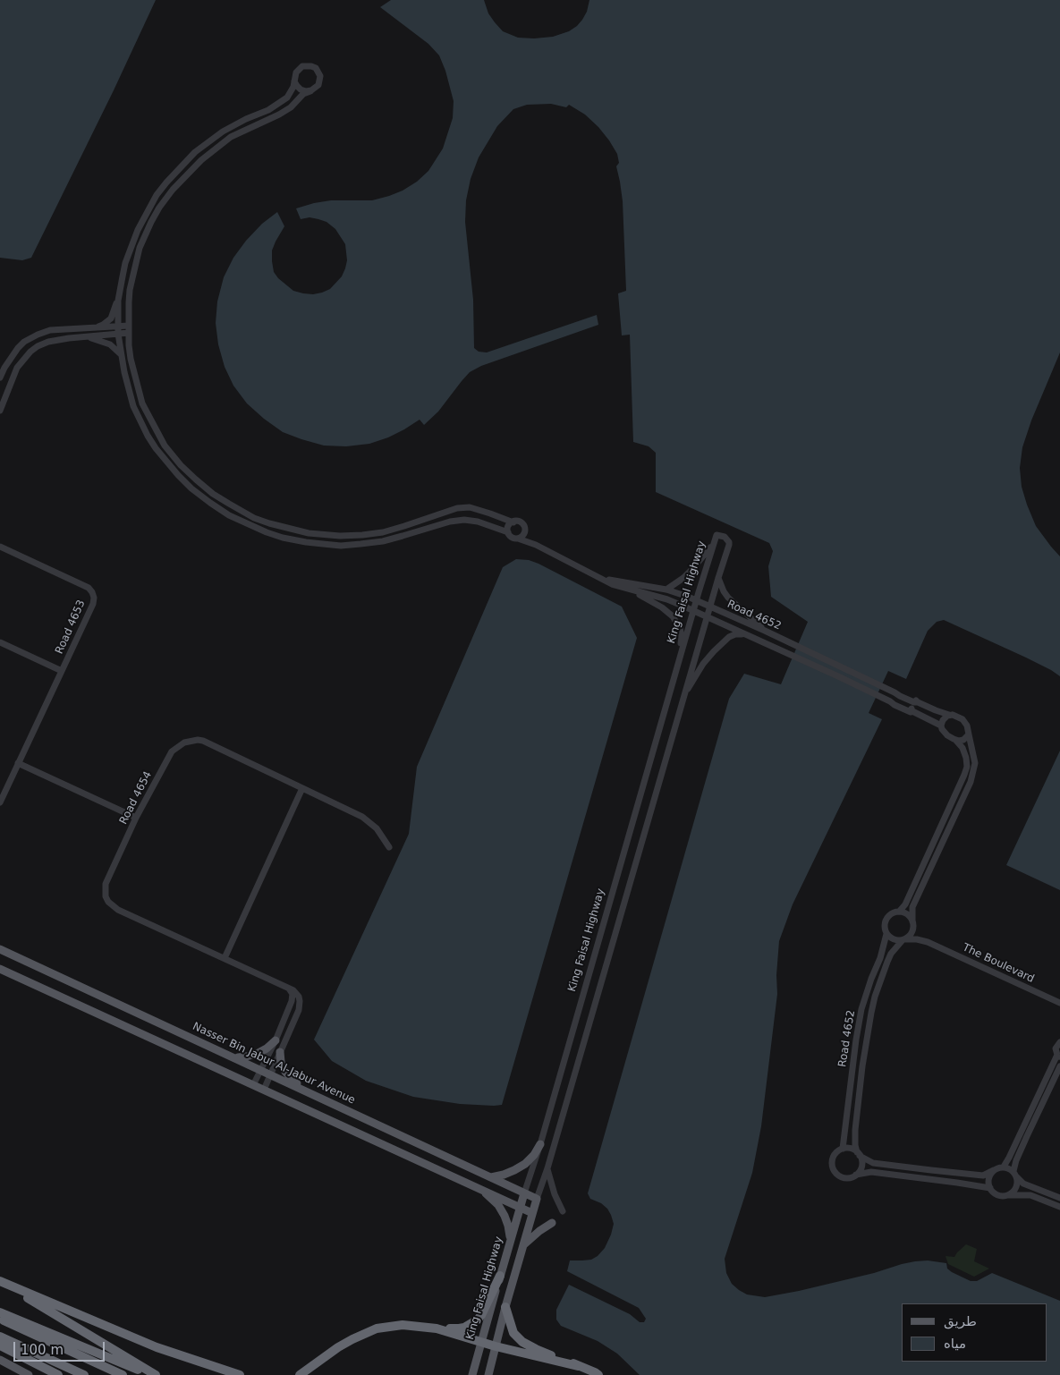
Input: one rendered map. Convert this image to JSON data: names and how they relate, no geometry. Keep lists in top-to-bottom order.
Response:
{
  "streets": {
    "main road": ["King Faisal Highway", "Nasser Bin Jabur Al-Jabur Avenue"],
    "street": [
      "Road 4652",
      "Road 4653",
      "Road 4654",
      "The Boulevard"
    ]
  },
  "crossings": [
    ["King Faisal Highway", "Road 4652"],
    ["King Faisal Highway", "Nasser Bin Jabur Al-Jabur Avenue"],
    ["Road 4652", "The Boulevard"]
  ],
  "legend": ["طريق", "مياه"],
  "scale_bar": "100 m"
}
